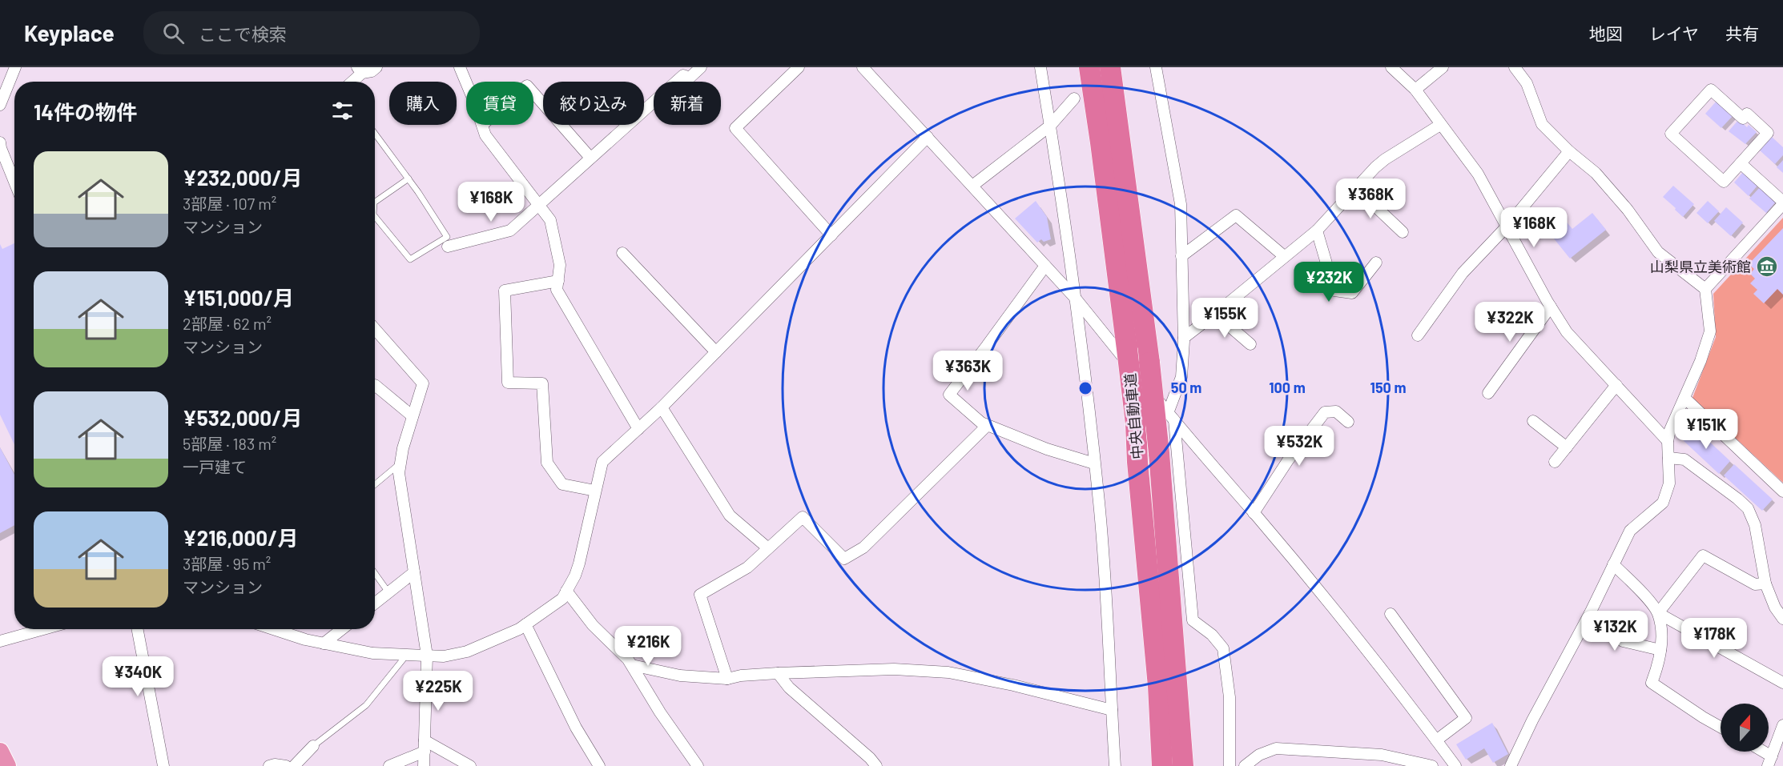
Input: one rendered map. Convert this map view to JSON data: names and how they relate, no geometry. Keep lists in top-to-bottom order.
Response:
{
  "streets": {
    "highway": ["中央自動車道"]
  },
  "places": {
    "museum": ["山梨県立美術館"]
  },
  "north": "top",
  "page": {
    "header": "Keyplace",
    "search": "ここで検索",
    "nav": ["地図", "レイヤ", "共有"],
    "chip": [
      "購入",
      "賃貸",
      "絞り込み",
      "新着"
    ],
    "heading": "14件の物件",
    "list": [
      {
        "name": "¥232,000/月",
        "note": "3部屋 · 107 m² · マンション"
      },
      {
        "name": "¥151,000/月",
        "note": "2部屋 · 62 m² · マンション"
      },
      {
        "name": "¥532,000/月",
        "note": "5部屋 · 183 m² · 一戸建て"
      },
      {
        "name": "¥216,000/月",
        "note": "3部屋 · 95 m² · マンション"
      }
    ],
    "price": [
      "¥368K",
      "¥168K",
      "¥168K",
      "¥232K",
      "¥155K",
      "¥322K",
      "¥363K",
      "¥151K",
      "¥532K",
      "¥132K",
      "¥178K",
      "¥216K",
      "¥340K",
      "¥225K"
    ]
  },
  "rings": ["50 m", "100 m", "150 m"]
}
